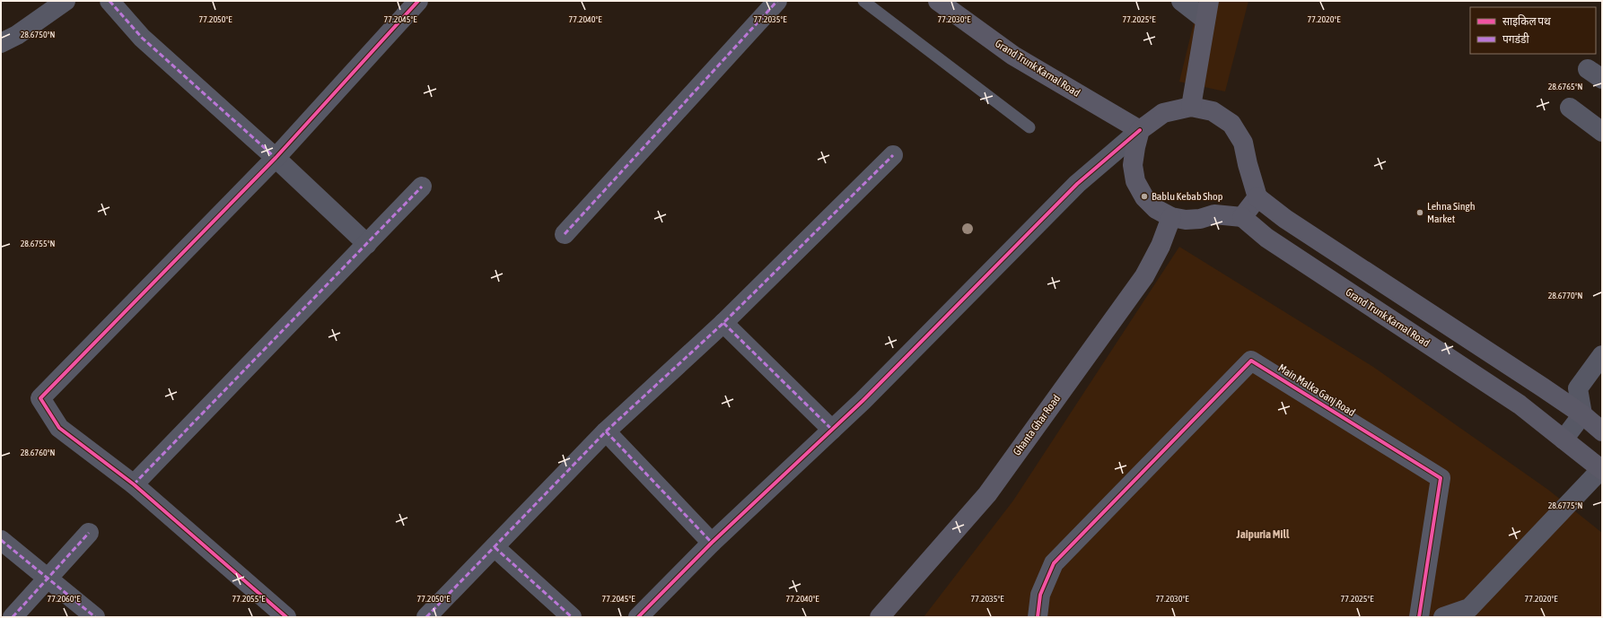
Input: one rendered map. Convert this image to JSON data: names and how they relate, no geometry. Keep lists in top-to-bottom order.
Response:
{
  "streets": {
    "main road": ["Grand Trunk Karnal Road", "Ghanta Ghar Road"],
    "street": ["Main Malka Ganj Road"]
  },
  "crossings": [
    ["Grand Trunk Karnal Road", "Ghanta Ghar Road"]
  ],
  "districts": ["Jaipuria Mill"],
  "places": ["Bablu Kebab Shop", "Lehna Singh Market"],
  "legend": ["साइकिल पथ", "पगडंडी"],
  "coordinates": [
    "77.2050°E",
    "77.2045°E",
    "77.2040°E",
    "77.2035°E",
    "77.2030°E",
    "77.2025°E",
    "77.2020°E",
    "28.6750°N",
    "28.6765°N",
    "28.6755°N",
    "28.6770°N",
    "28.6760°N",
    "28.6775°N",
    "77.2060°E",
    "77.2055°E"
  ]
}
